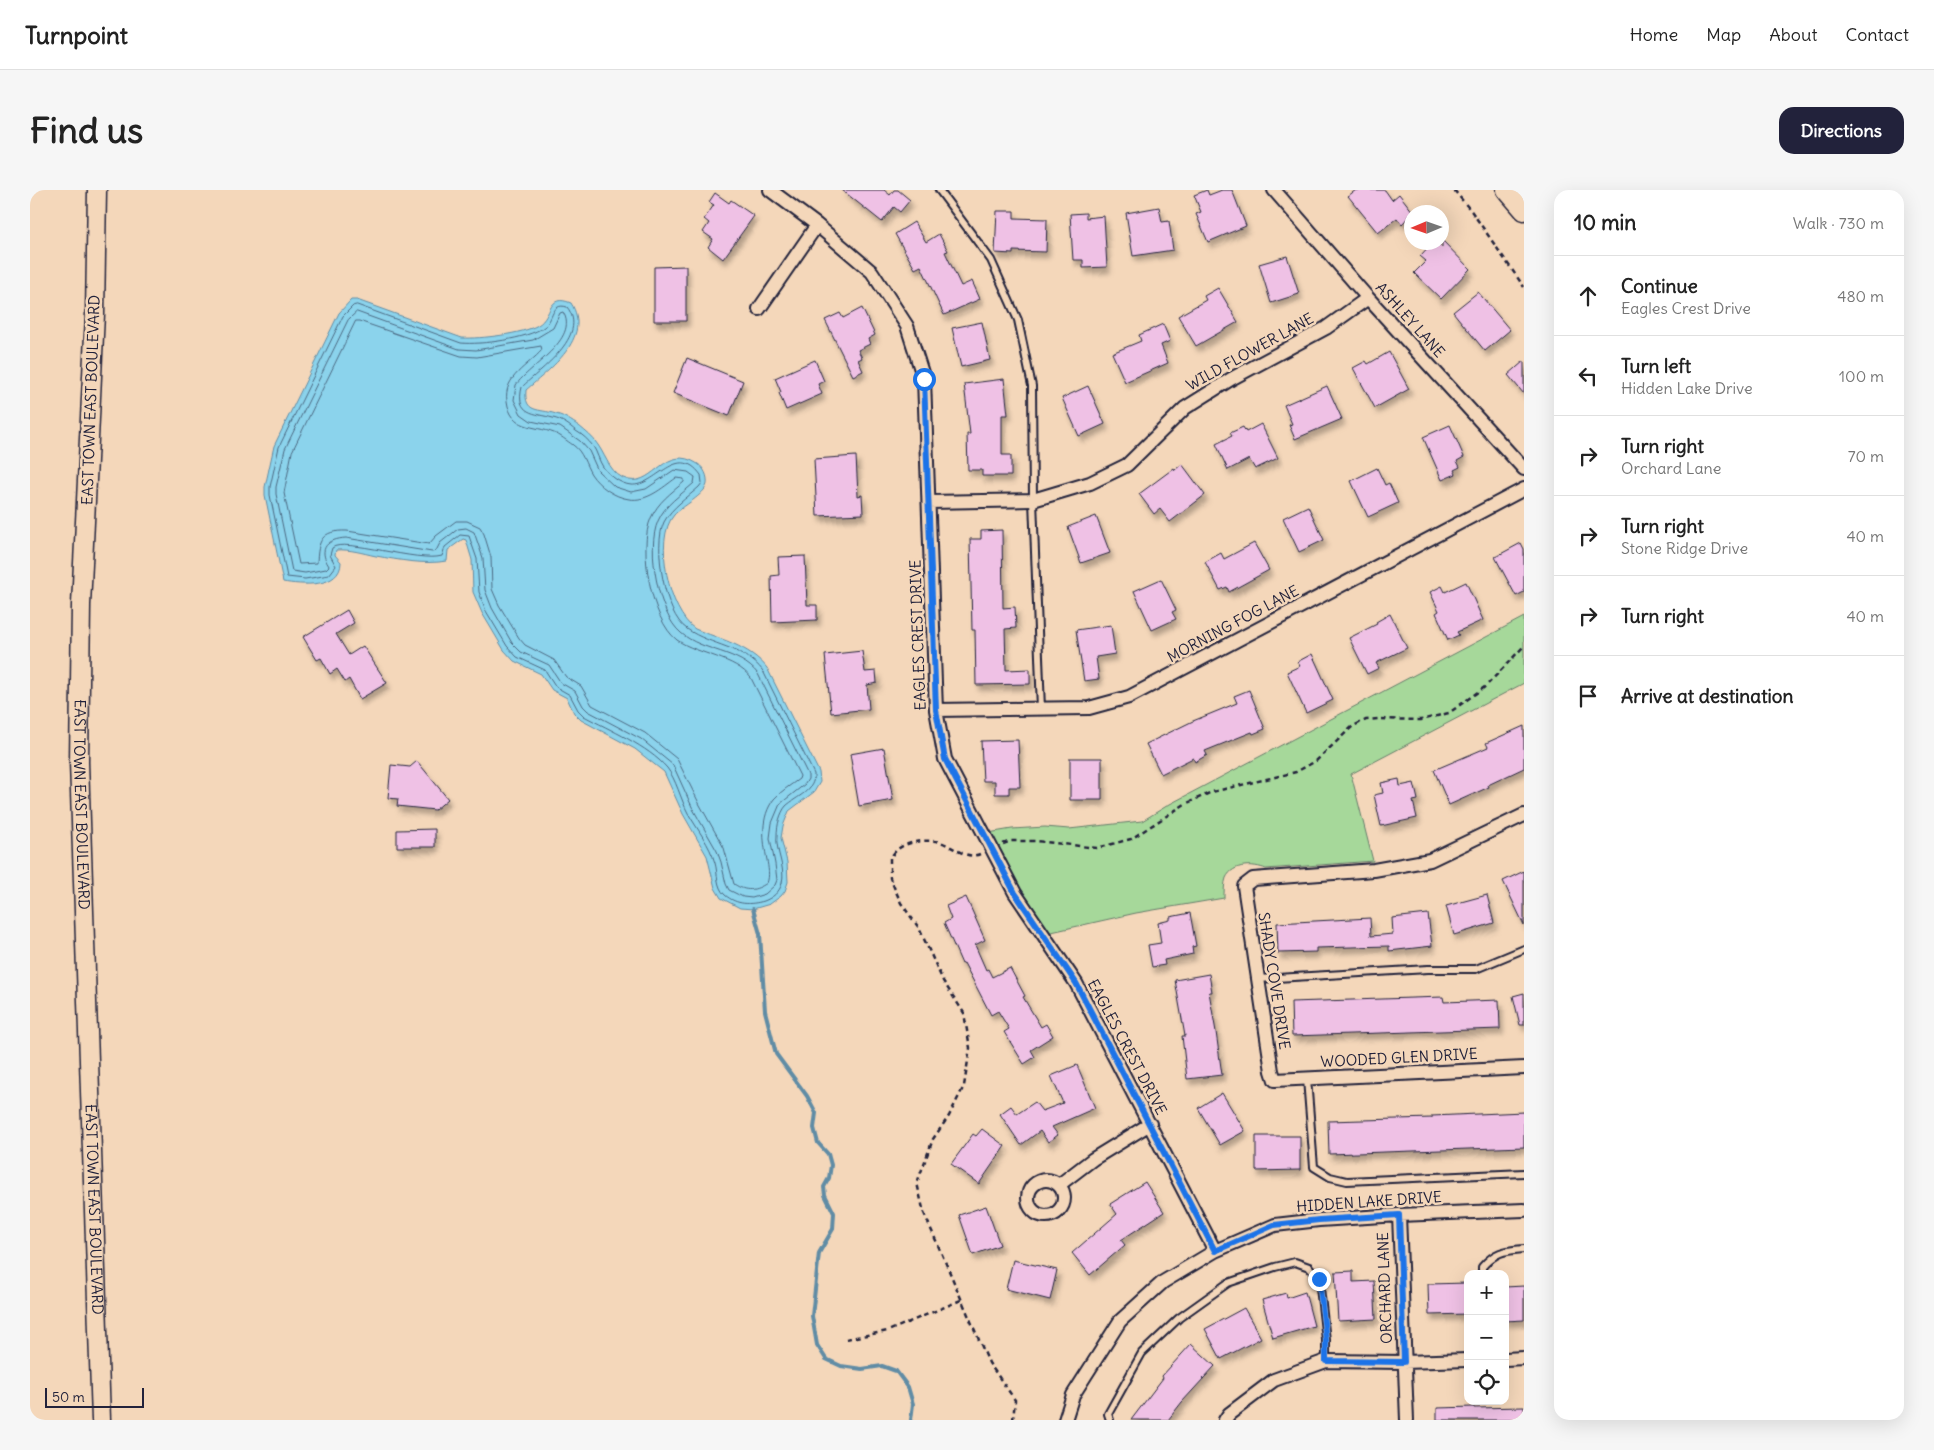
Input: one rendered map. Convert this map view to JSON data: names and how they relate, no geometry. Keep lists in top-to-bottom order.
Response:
{
  "streets": {
    "street": [
      "ASHLEY LANE",
      "WILD FLOWER LANE",
      "EAST TOWN EAST BOULEVARD",
      "MORNING FOG LANE",
      "EAGLES CREST DRIVE",
      "SHADY COVE DRIVE",
      "WOODED GLEN DRIVE",
      "HIDDEN LAKE DRIVE",
      "ORCHARD LANE"
    ]
  },
  "crossings": [
    ["ASHLEY LANE", "WILD FLOWER LANE"],
    ["WILD FLOWER LANE", "EAGLES CREST DRIVE"],
    ["MORNING FOG LANE", "EAGLES CREST DRIVE"],
    ["EAGLES CREST DRIVE", "HIDDEN LAKE DRIVE"],
    ["SHADY COVE DRIVE", "WOODED GLEN DRIVE"],
    ["HIDDEN LAKE DRIVE", "ORCHARD LANE"]
  ],
  "scale_bar": "50 m",
  "north": "left",
  "page": {
    "header": "Turnpoint",
    "nav": [
      "Home",
      "Map",
      "About",
      "Contact"
    ],
    "buttons": "Directions",
    "title": "Find us",
    "heading": ["10 min", "Walk · 730 m"],
    "list": [
      ["Continue", "Eagles Crest Drive", "480 m"],
      ["Turn left", "Hidden Lake Drive", "100 m"],
      ["Turn right", "Orchard Lane", "70 m"],
      ["Turn right", "Stone Ridge Drive", "40 m"],
      ["Turn right", "40 m"],
      "Arrive at destination"
    ],
    "map_buttons": ["+", "−"],
    "scale": "50 m"
  }
}
